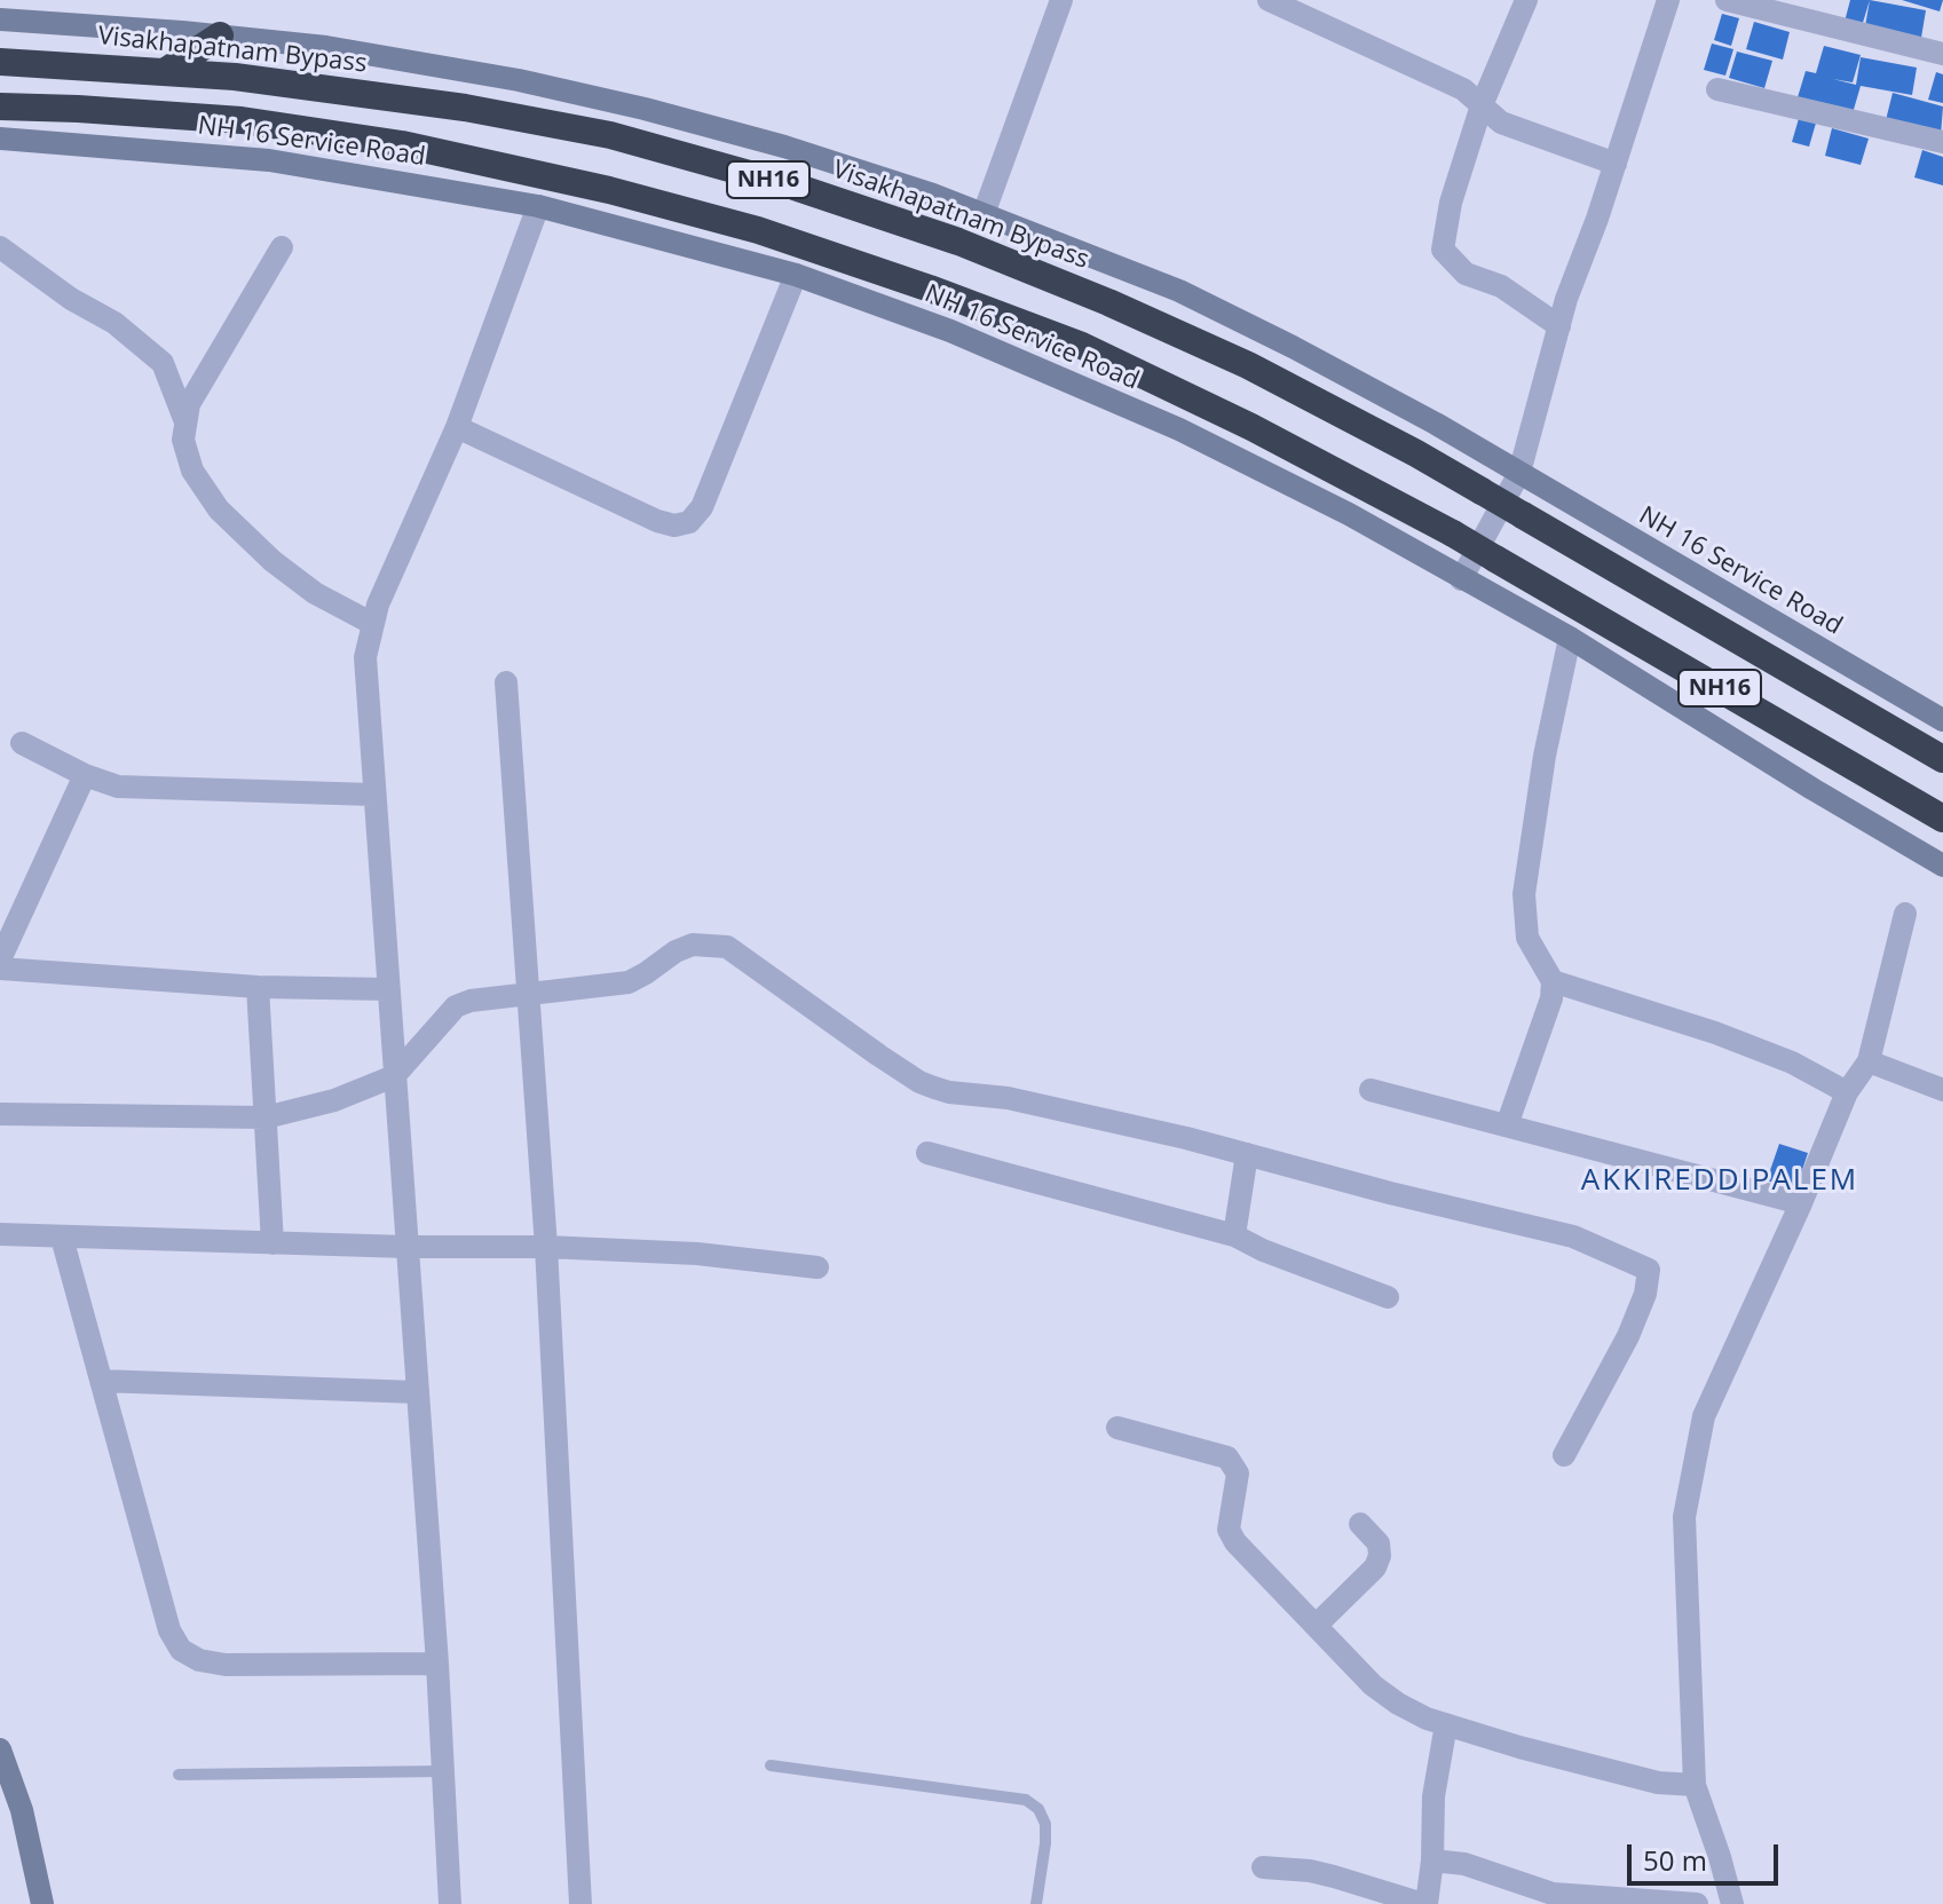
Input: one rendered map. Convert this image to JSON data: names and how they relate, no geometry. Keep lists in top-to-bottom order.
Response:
{
  "streets": {
    "highway": ["Visakhapatnam Bypass", "NH16"],
    "street": ["NH 16 Service Road"]
  },
  "districts": ["AKKIREDDIPALEM"],
  "scale_bar": "50 m"
}
